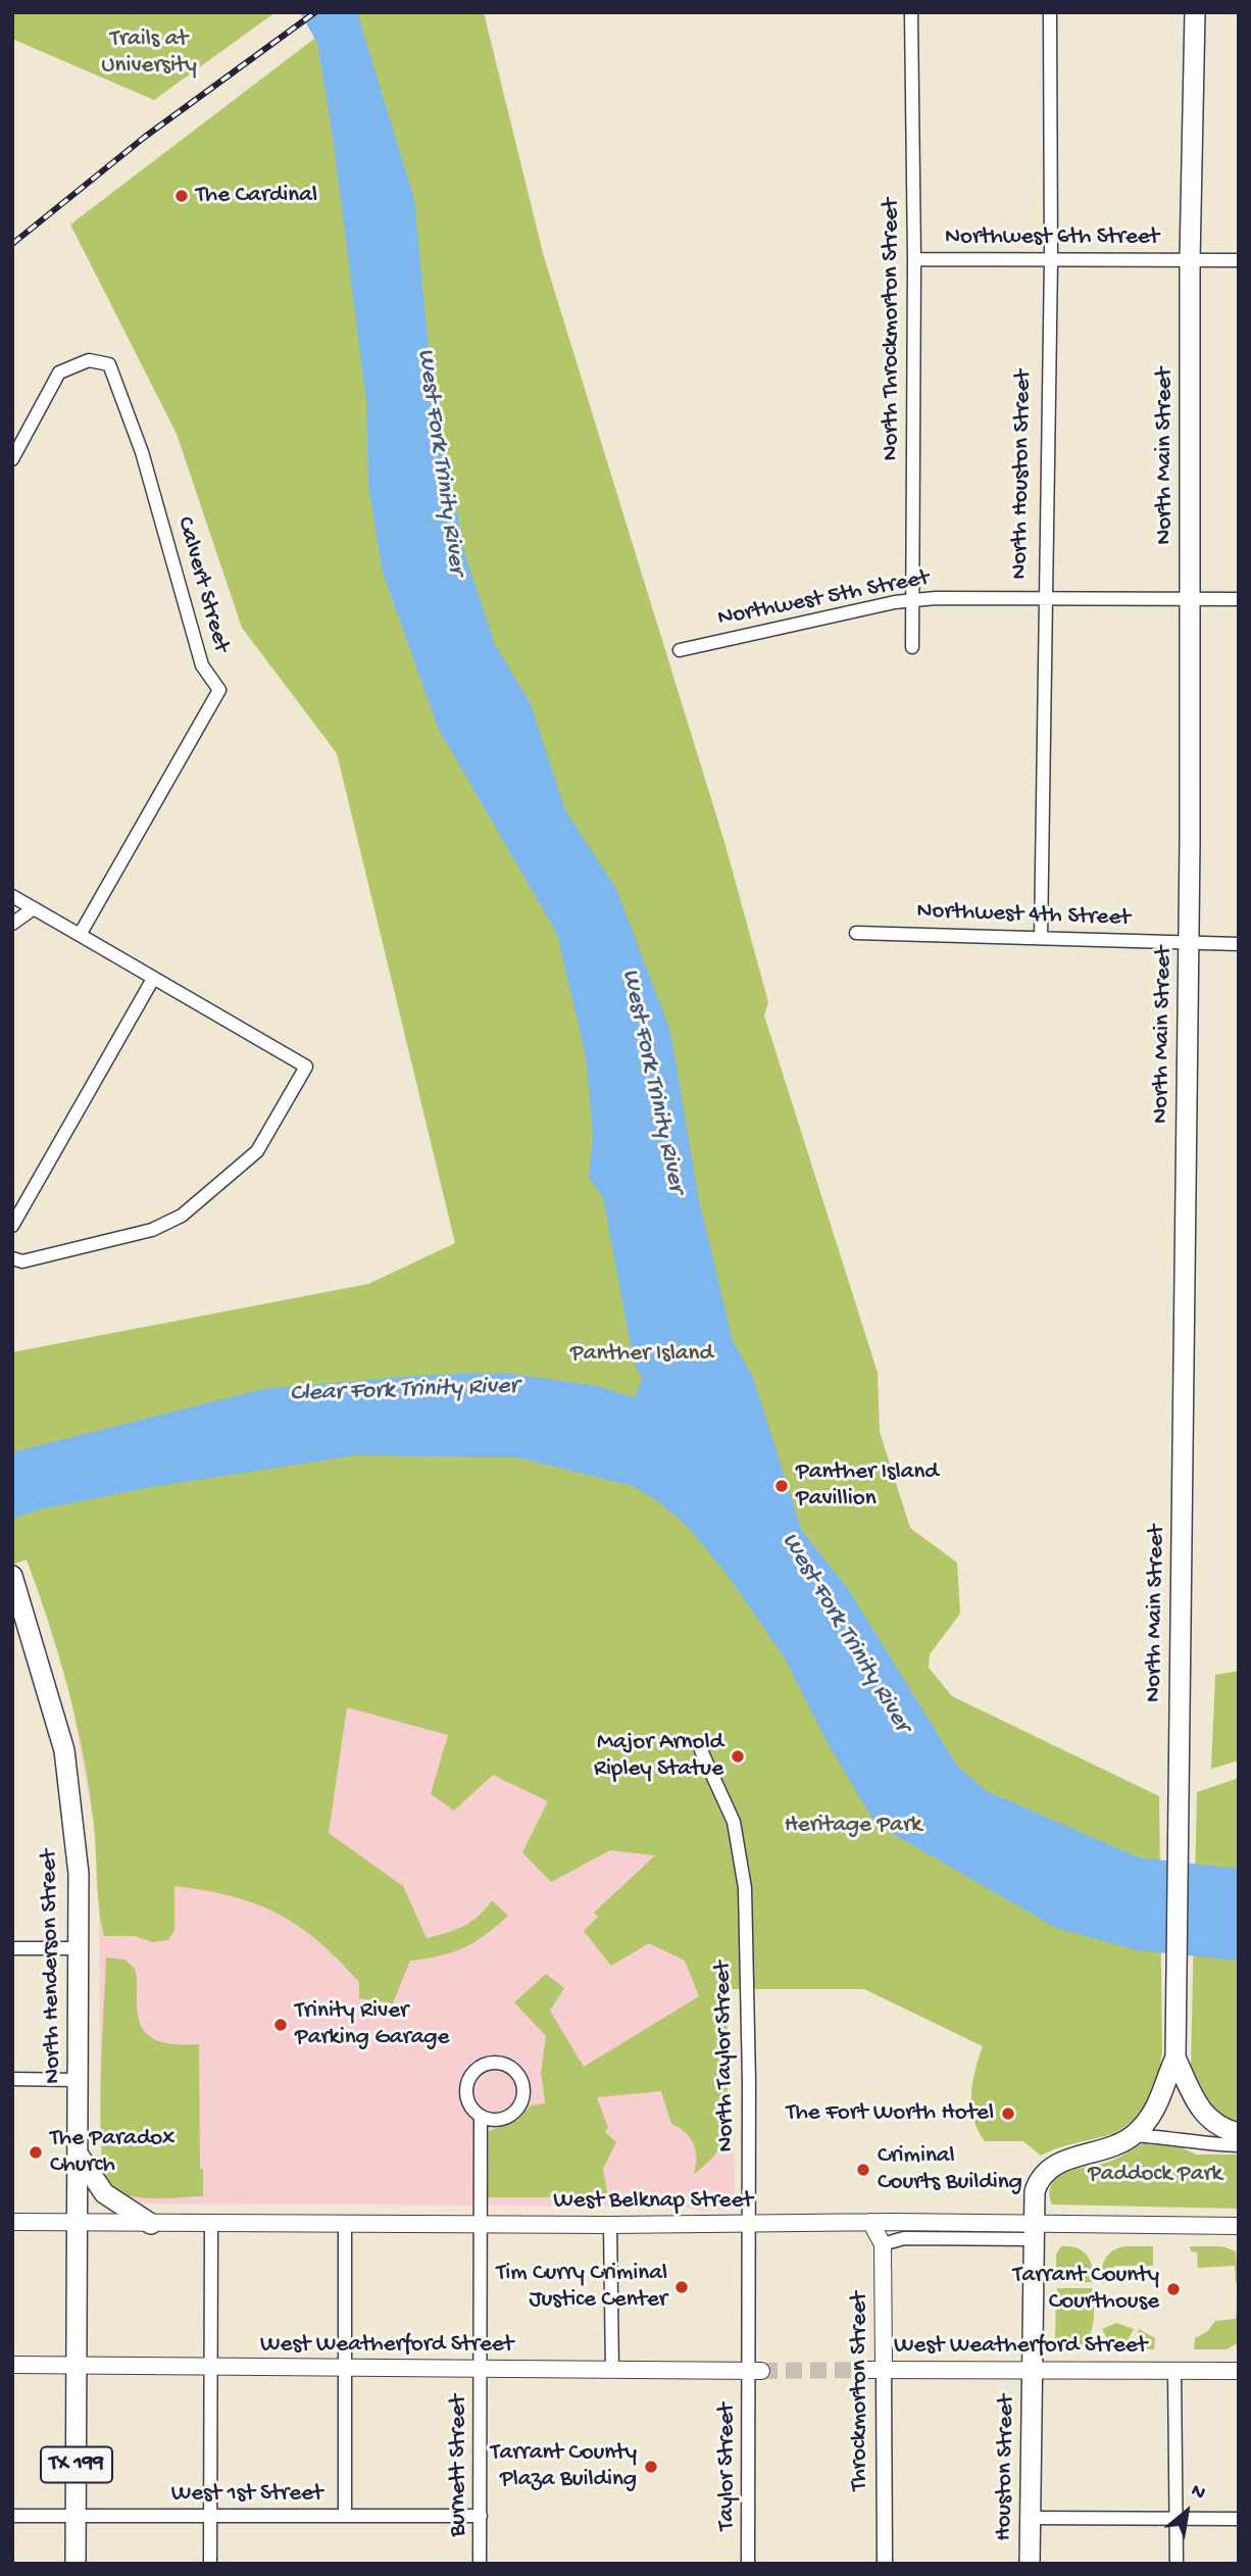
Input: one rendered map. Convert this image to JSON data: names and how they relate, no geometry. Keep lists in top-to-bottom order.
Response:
{
  "streets": {
    "main road": [
      "North Main Street",
      "North Henderson Street",
      "West Belknap Street",
      "West Weatherford Street",
      "Throckmorton Street",
      "TX 199",
      "Houston Street"
    ],
    "street": [
      "Northwest 6th Street",
      "North Throckmorton Street",
      "North Houston Street",
      "Calvert Street",
      "Northwest 5th Street",
      "Northwest 4th Street",
      "North Taylor Street",
      "Burnett Street",
      "Taylor Street",
      "West 1st Street"
    ]
  },
  "crossings": [
    ["Northwest 6th Street", "North Throckmorton Street"],
    ["Northwest 6th Street", "North Main Street"],
    ["Northwest 6th Street", "North Houston Street"],
    ["North Throckmorton Street", "Northwest 5th Street"],
    ["North Main Street", "Northwest 5th Street"],
    ["North Main Street", "Northwest 4th Street"],
    ["North Houston Street", "Northwest 5th Street"],
    ["North Houston Street", "Northwest 4th Street"],
    ["North Henderson Street", "West Belknap Street"],
    ["North Henderson Street", "West Weatherford Street"],
    ["North Henderson Street", "TX 199"],
    ["North Taylor Street", "West Belknap Street"],
    ["North Taylor Street", "West Weatherford Street"],
    ["North Taylor Street", "Taylor Street"],
    ["West Belknap Street", "Throckmorton Street"],
    ["West Belknap Street", "Burnett Street"],
    ["West Weatherford Street", "Throckmorton Street"],
    ["West Weatherford Street", "TX 199"],
    ["West Weatherford Street", "Burnett Street"],
    ["West Weatherford Street", "Taylor Street"],
    ["West Weatherford Street", "Houston Street"],
    ["TX 199", "West 1st Street"],
    ["Burnett Street", "West 1st Street"]
  ],
  "water": ["West Fork Trinity River", "Clear Fork Trinity River"],
  "parks": [
    "Trails at University",
    "Panther Island",
    "Heritage Park",
    "Paddock Park"
  ],
  "places": [
    "The Cardinal",
    "Panther Island Pavillion",
    "Major Arnold Ripley Statue",
    "Trinity River Parking Garage",
    "The Fort Worth Hotel",
    "The Paradox Church",
    "Criminal Courts Building",
    "Tim Curry Criminal Justice Center",
    "Tarrant County Courthouse",
    "Tarrant County Plaza Building"
  ],
  "north": "top right"
}
